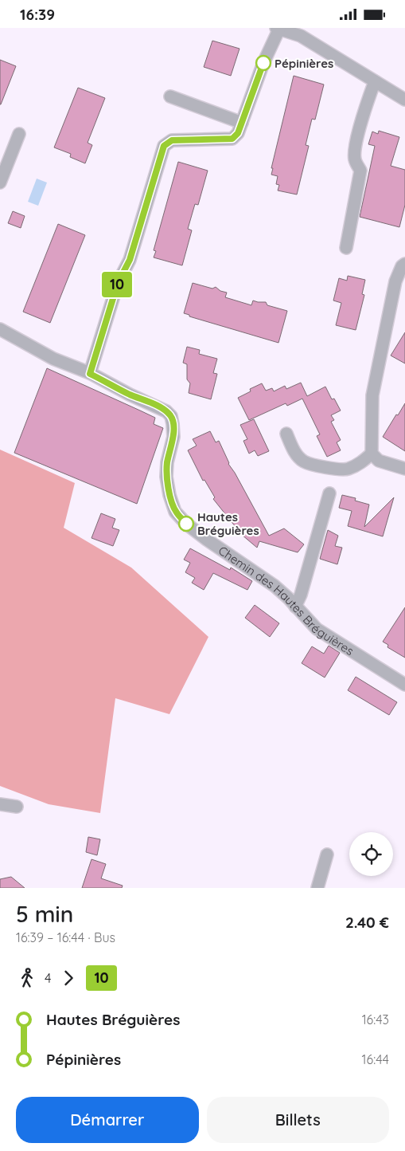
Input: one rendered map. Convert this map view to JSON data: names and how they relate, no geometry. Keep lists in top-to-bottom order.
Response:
{
  "streets": {
    "street": ["Chemin des Hautes Bréguières"]
  },
  "places": ["Pépinières", "Hautes Bréguières"],
  "lines": ["bus line 10"],
  "page": {
    "status": "16:39",
    "on_map": "10",
    "heading": ["5 min", "16:39 – 16:44 · Bus", "2.40 €"],
    "legs": ["4", "10"],
    "list": [
      {
        "name": "Hautes Bréguières",
        "value": "16:43"
      },
      {
        "name": "Pépinières",
        "value": "16:44"
      }
    ],
    "buttons": ["Démarrer", "Billets"]
  }
}
